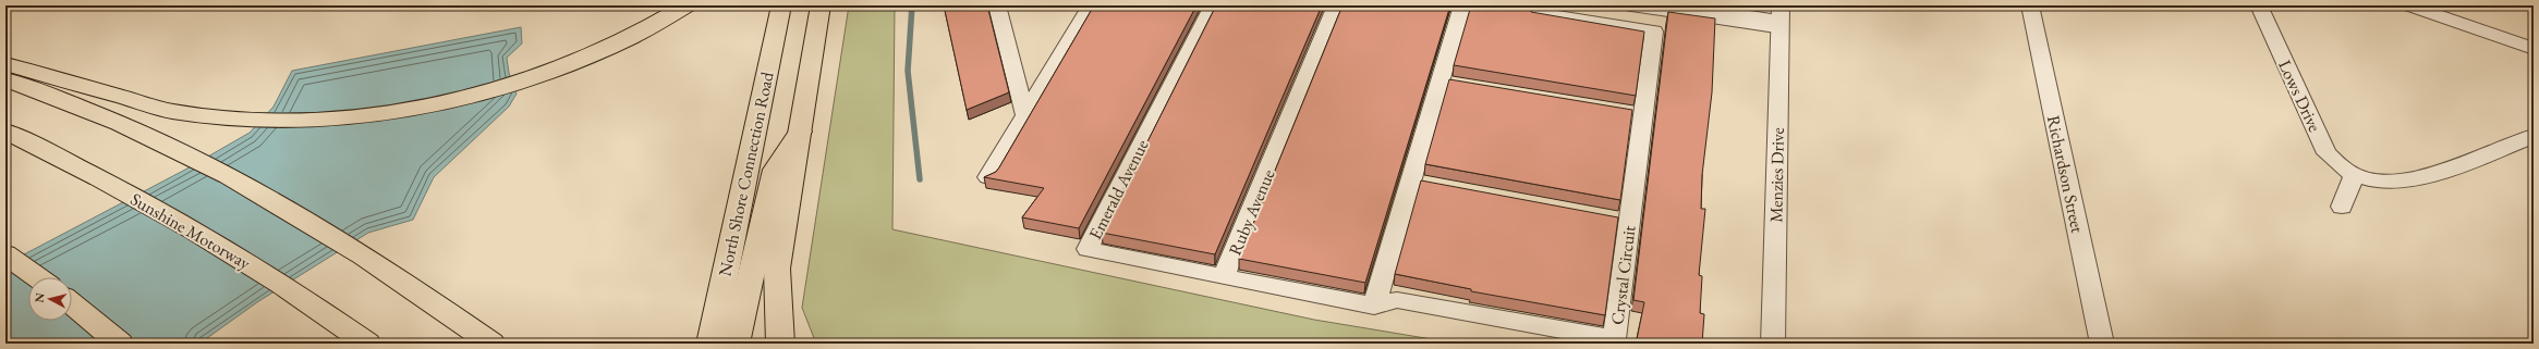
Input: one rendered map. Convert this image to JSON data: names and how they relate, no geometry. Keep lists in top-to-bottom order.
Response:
{
  "streets": {
    "main road": ["North Shore Connection Road", "Sunshine Motorway"],
    "street": [
      "Lows Drive",
      "Richardson Street",
      "Menzies Drive",
      "Emerald Avenue",
      "Ruby Avenue",
      "Crystal Circuit"
    ]
  },
  "crossings": [
    ["Emerald Avenue", "Ruby Avenue"],
    ["Ruby Avenue", "Crystal Circuit"]
  ],
  "north": "left"
}
